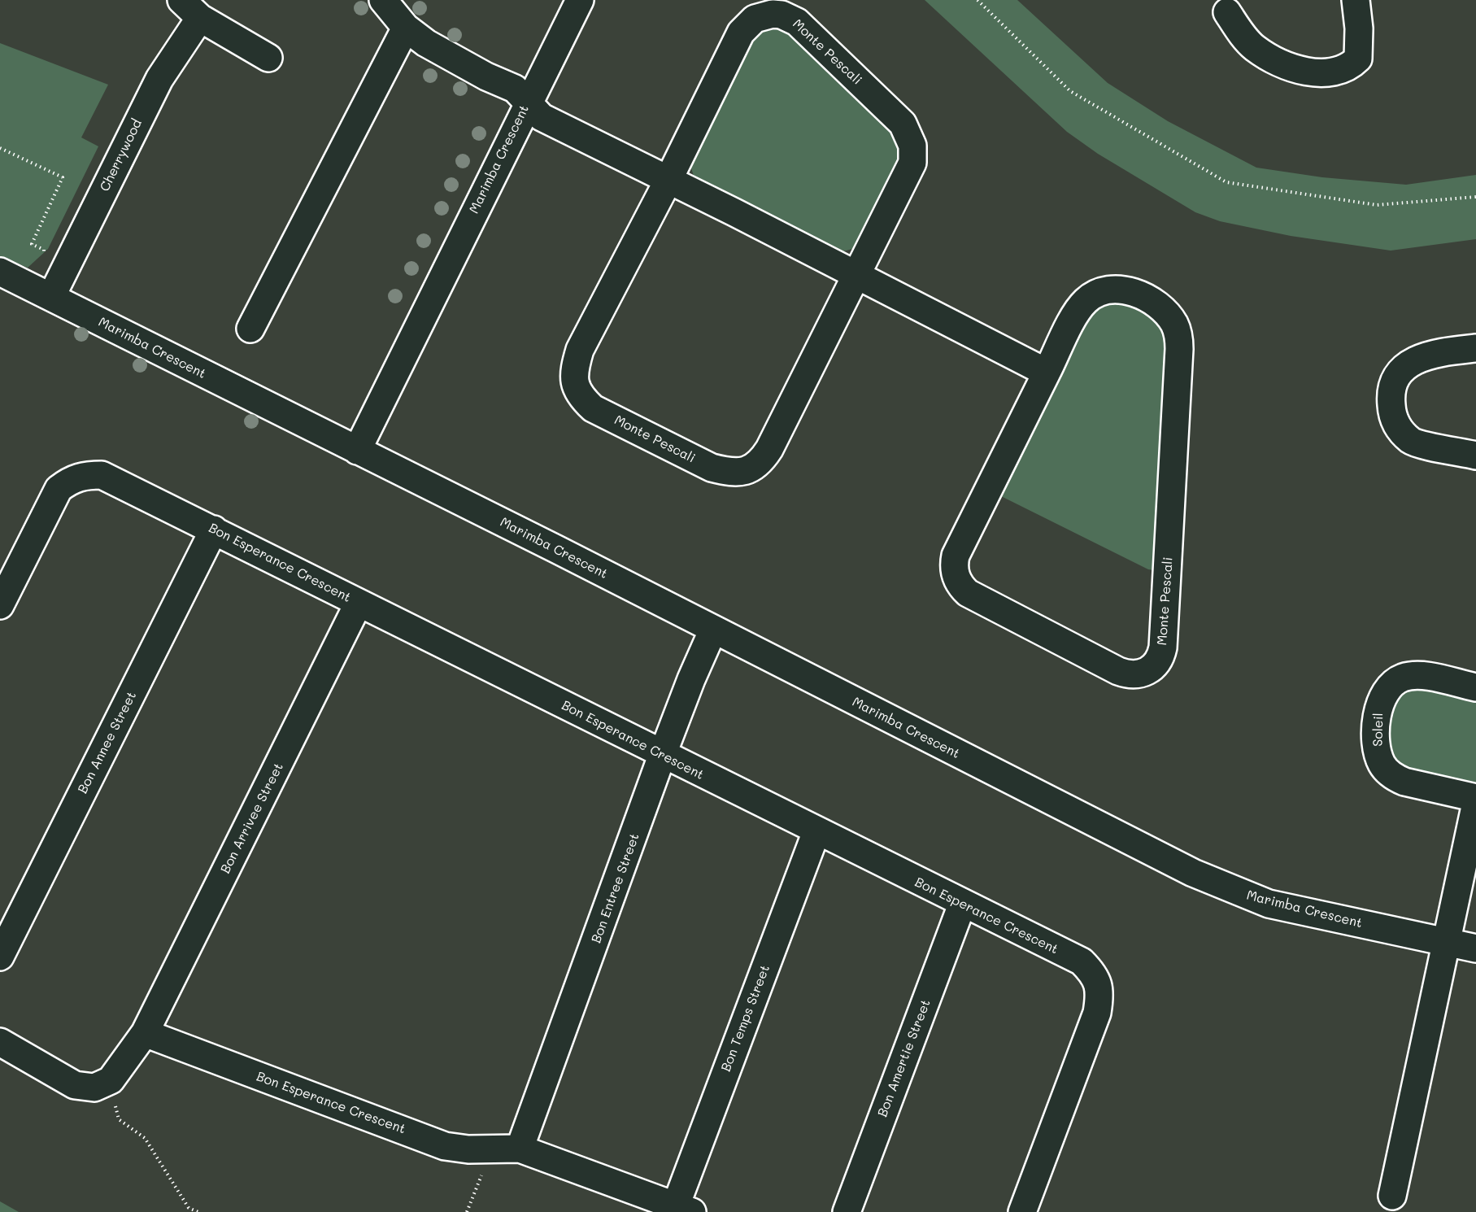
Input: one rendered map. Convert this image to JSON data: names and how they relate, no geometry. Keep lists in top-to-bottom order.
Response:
{
  "streets": {
    "street": [
      "Monte Pescali",
      "Cherrywood",
      "Marimba Crescent",
      "Bon Esperance Crescent",
      "Soleil",
      "Bon Annee Street",
      "Bon Arrivee Street",
      "Bon Entree Street",
      "Bon Temps Street",
      "Bon Amertie Street"
    ]
  },
  "crossings": [
    ["Cherrywood", "Marimba Crescent"],
    ["Marimba Crescent", "Bon Entree Street"],
    ["Bon Esperance Crescent", "Bon Annee Street"],
    ["Bon Esperance Crescent", "Bon Arrivee Street"],
    ["Bon Esperance Crescent", "Bon Entree Street"],
    ["Bon Esperance Crescent", "Bon Temps Street"],
    ["Bon Esperance Crescent", "Bon Amertie Street"]
  ]
}
